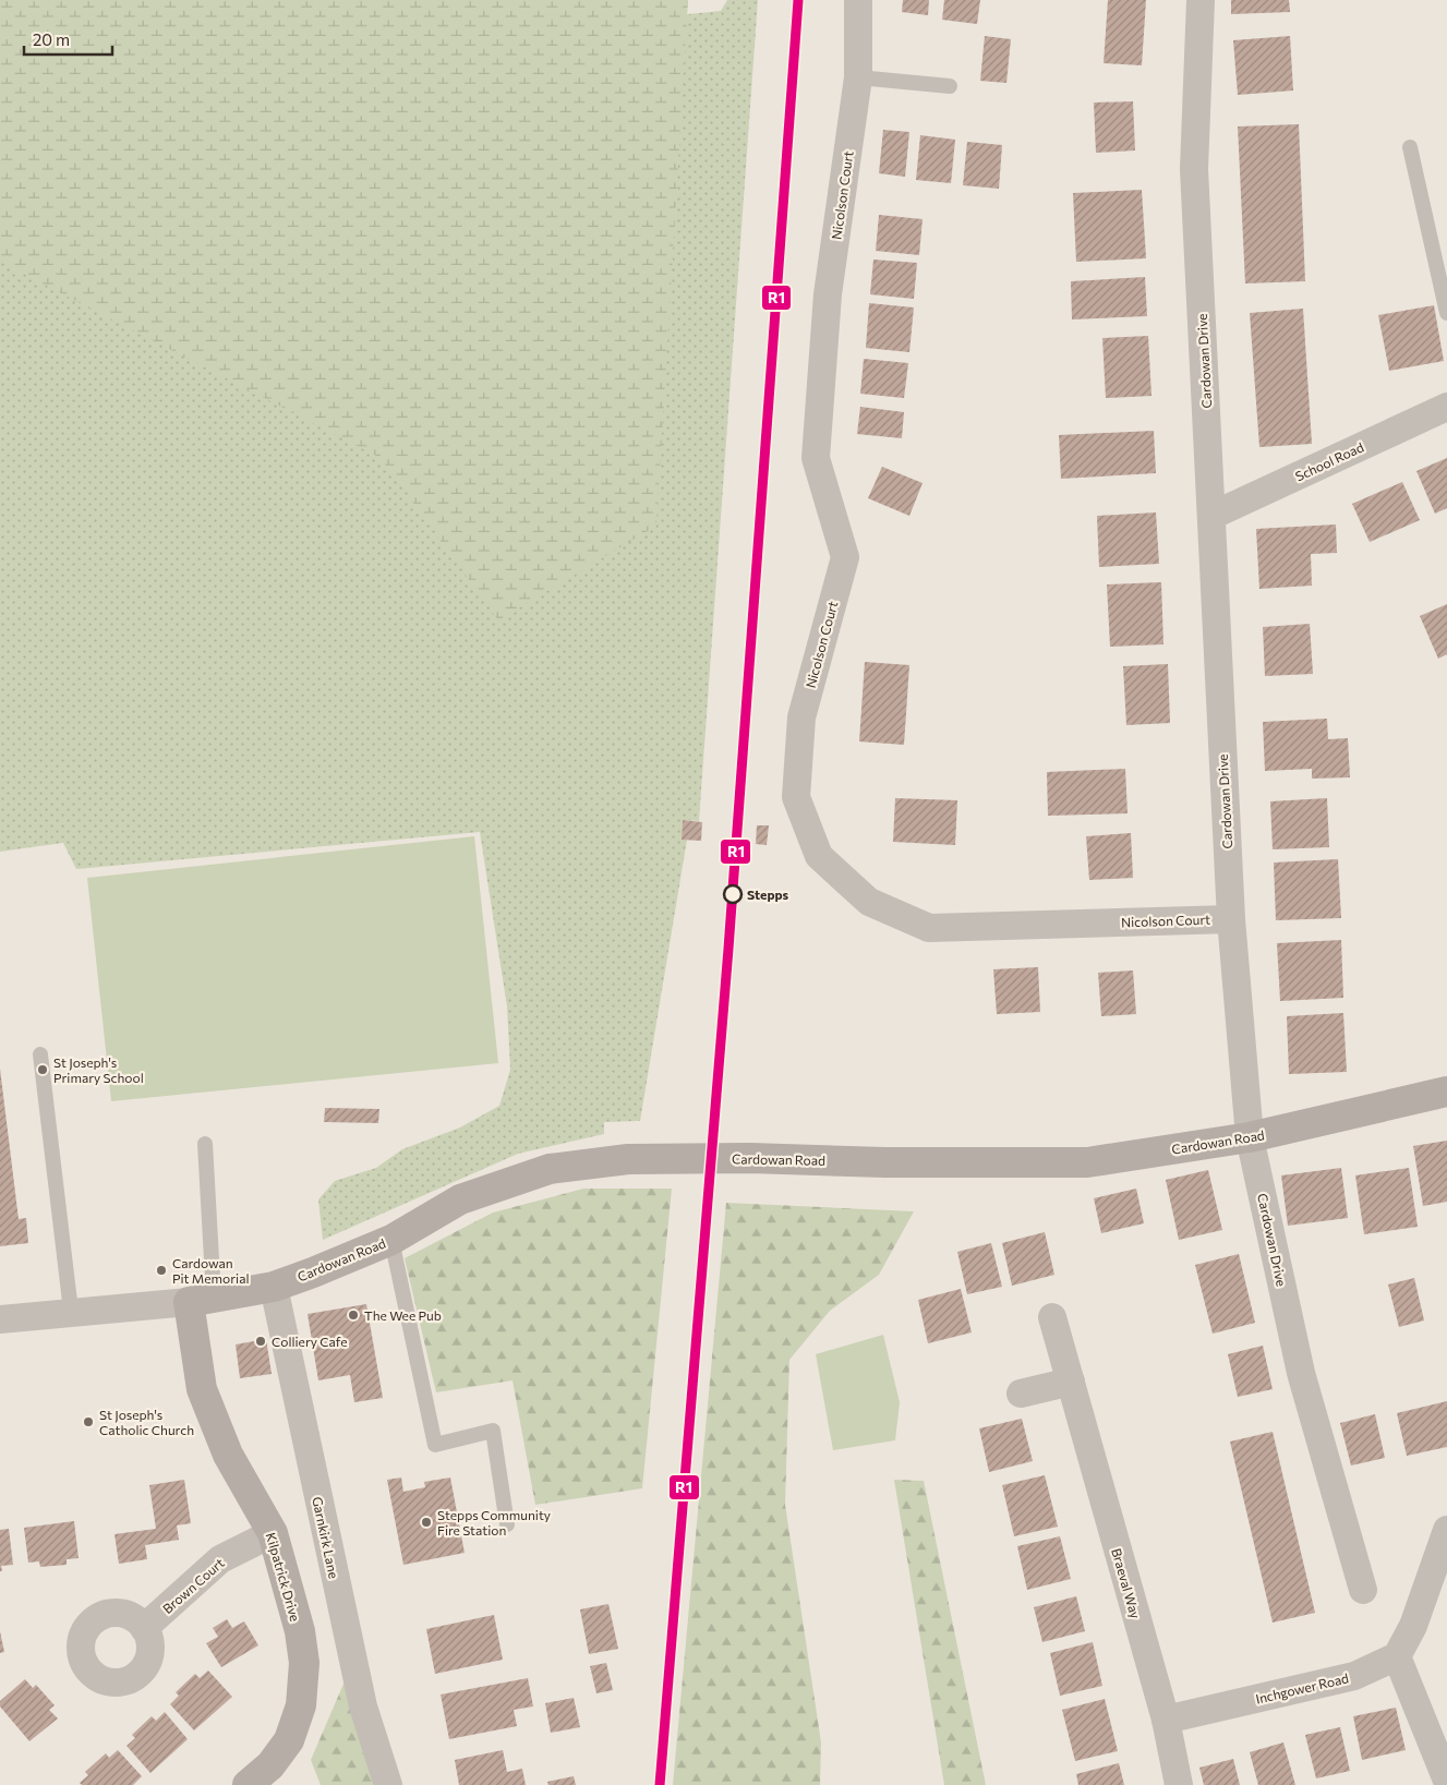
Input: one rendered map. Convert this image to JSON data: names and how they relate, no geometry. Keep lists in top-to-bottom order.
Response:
{
  "streets": {
    "street": [
      "Nicolson Court",
      "Cardowan Drive",
      "School Road",
      "Cardowan Road",
      "Garnkirk Lane",
      "Kilpatrick Drive",
      "Braeval Way",
      "Brown Court",
      "Inchgower Road"
    ]
  },
  "crossings": [
    ["Nicolson Court", "Cardowan Drive"],
    ["Cardowan Drive", "School Road"],
    ["Cardowan Drive", "Cardowan Road"],
    ["Cardowan Road", "Garnkirk Lane"],
    ["Cardowan Road", "Kilpatrick Drive"],
    ["Kilpatrick Drive", "Brown Court"],
    ["Braeval Way", "Inchgower Road"]
  ],
  "places": [
    "Stepps",
    "St Joseph's Primary School",
    "Cardowan Pit Memorial",
    "The Wee Pub",
    "Colliery Cafe",
    "St Joseph's Catholic Church",
    "Stepps Community Fire Station"
  ],
  "lines": ["transit line R1"],
  "scale_bar": "20 m"
}
